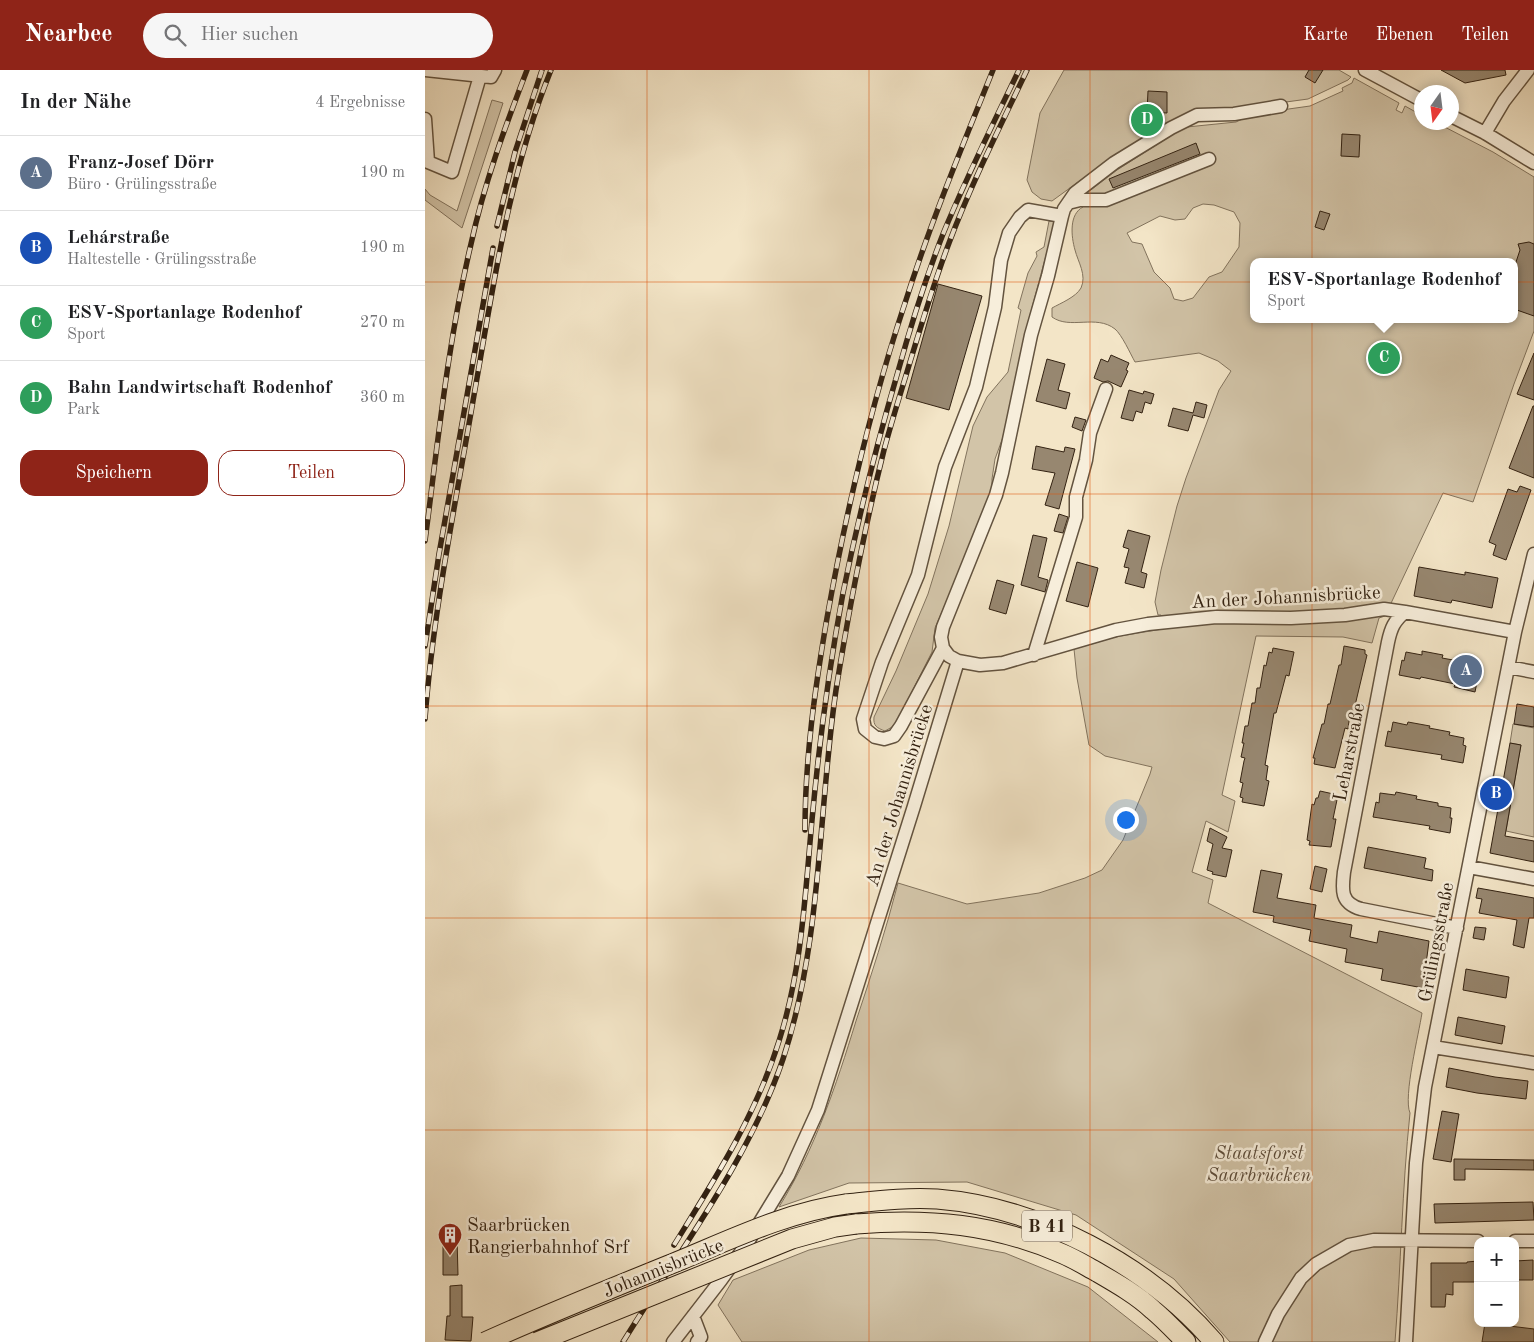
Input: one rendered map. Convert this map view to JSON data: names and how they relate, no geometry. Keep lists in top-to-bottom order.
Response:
{
  "streets": {
    "highway": ["B 41", "Johannisbrücke"],
    "street": ["An der Johannisbrücke", "Leharstraße", "Grülingsstraße"]
  },
  "crossings": [
    ["An der Johannisbrücke", "Leharstraße"],
    ["Leharstraße", "Grülingsstraße"]
  ],
  "parks": ["Staatsforst Saarbrücken"],
  "places": {
    "building": ["Saarbrücken Rangierbahnhof Srf"]
  },
  "north": "bottom",
  "page": {
    "header": "Nearbee",
    "search": "Hier suchen",
    "nav": ["Karte", "Ebenen", "Teilen"],
    "heading": ["In der Nähe", "4 Ergebnisse"],
    "pins": [
      "D",
      "C",
      "A",
      "B"
    ],
    "list": [
      {
        "mark": "A",
        "name": "Franz-Josef Dörr",
        "note": "Büro · Grülingsstraße",
        "value": "190 m"
      },
      {
        "mark": "B",
        "name": "Lehárstraße",
        "note": "Haltestelle · Grülingsstraße",
        "value": "190 m"
      },
      {
        "mark": "C",
        "name": "ESV-Sportanlage Rodenhof",
        "note": "Sport",
        "value": "270 m"
      },
      {
        "mark": "D",
        "name": "Bahn Landwirtschaft Rodenhof",
        "note": "Park",
        "value": "360 m"
      }
    ],
    "popup": ["ESV-Sportanlage Rodenhof", "Sport"],
    "buttons": ["Speichern", "Teilen"],
    "map_buttons": ["+", "−"]
  }
}
